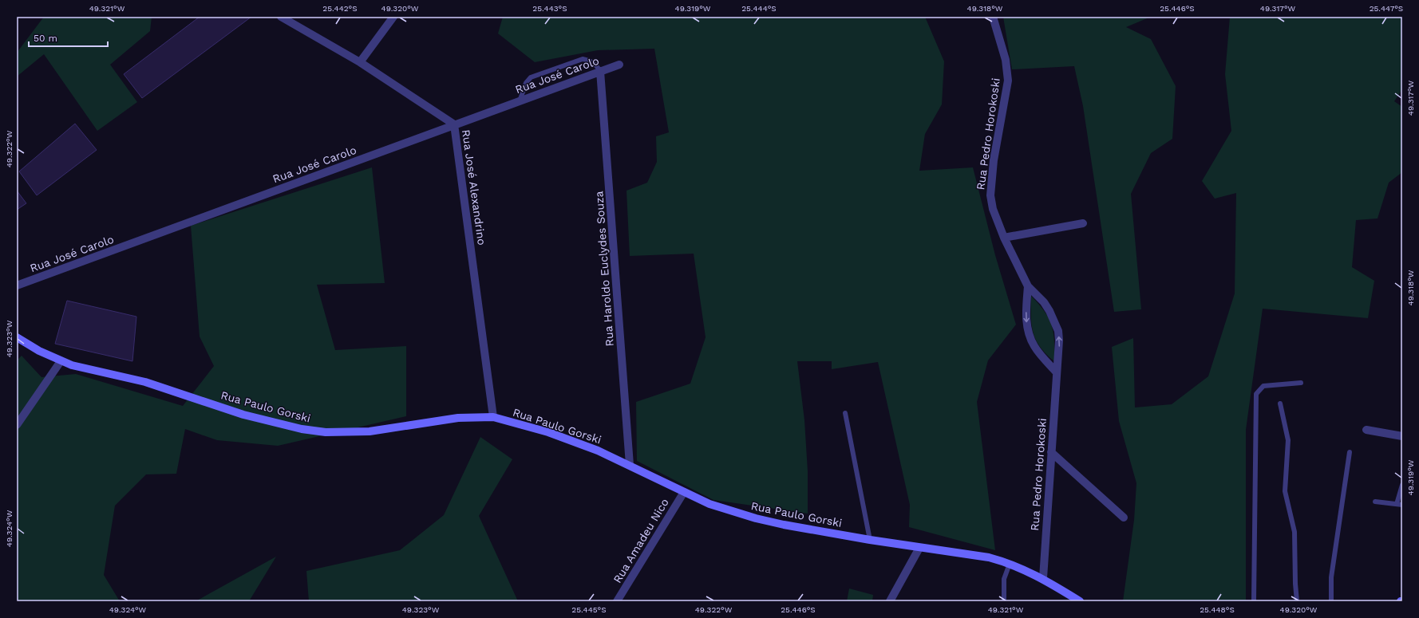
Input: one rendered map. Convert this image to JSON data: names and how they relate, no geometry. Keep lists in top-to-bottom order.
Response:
{
  "streets": {
    "street": [
      "Rua José Carolo",
      "Rua Pedro Horokoski",
      "Rua José Alexandrino",
      "Rua Haroldo Euclydes Souza",
      "Rua Paulo Gorski",
      "Rua Amadeu Nico"
    ]
  },
  "crossings": [
    ["Rua José Carolo", "Rua José Alexandrino"],
    ["Rua José Carolo", "Rua Haroldo Euclydes Souza"],
    ["Rua Pedro Horokoski", "Rua Paulo Gorski"],
    ["Rua José Alexandrino", "Rua Paulo Gorski"],
    ["Rua Haroldo Euclydes Souza", "Rua Paulo Gorski"],
    ["Rua Paulo Gorski", "Rua Amadeu Nico"]
  ],
  "scale_bar": "50 m",
  "coordinates": [
    "49.321°W",
    "25.442°S",
    "49.320°W",
    "25.443°S",
    "49.319°W",
    "25.444°S",
    "49.318°W",
    "25.446°S",
    "49.317°W",
    "25.447°S",
    "49.322°W",
    "49.323°W",
    "49.324°W",
    "25.445°S",
    "25.448°S"
  ]
}
